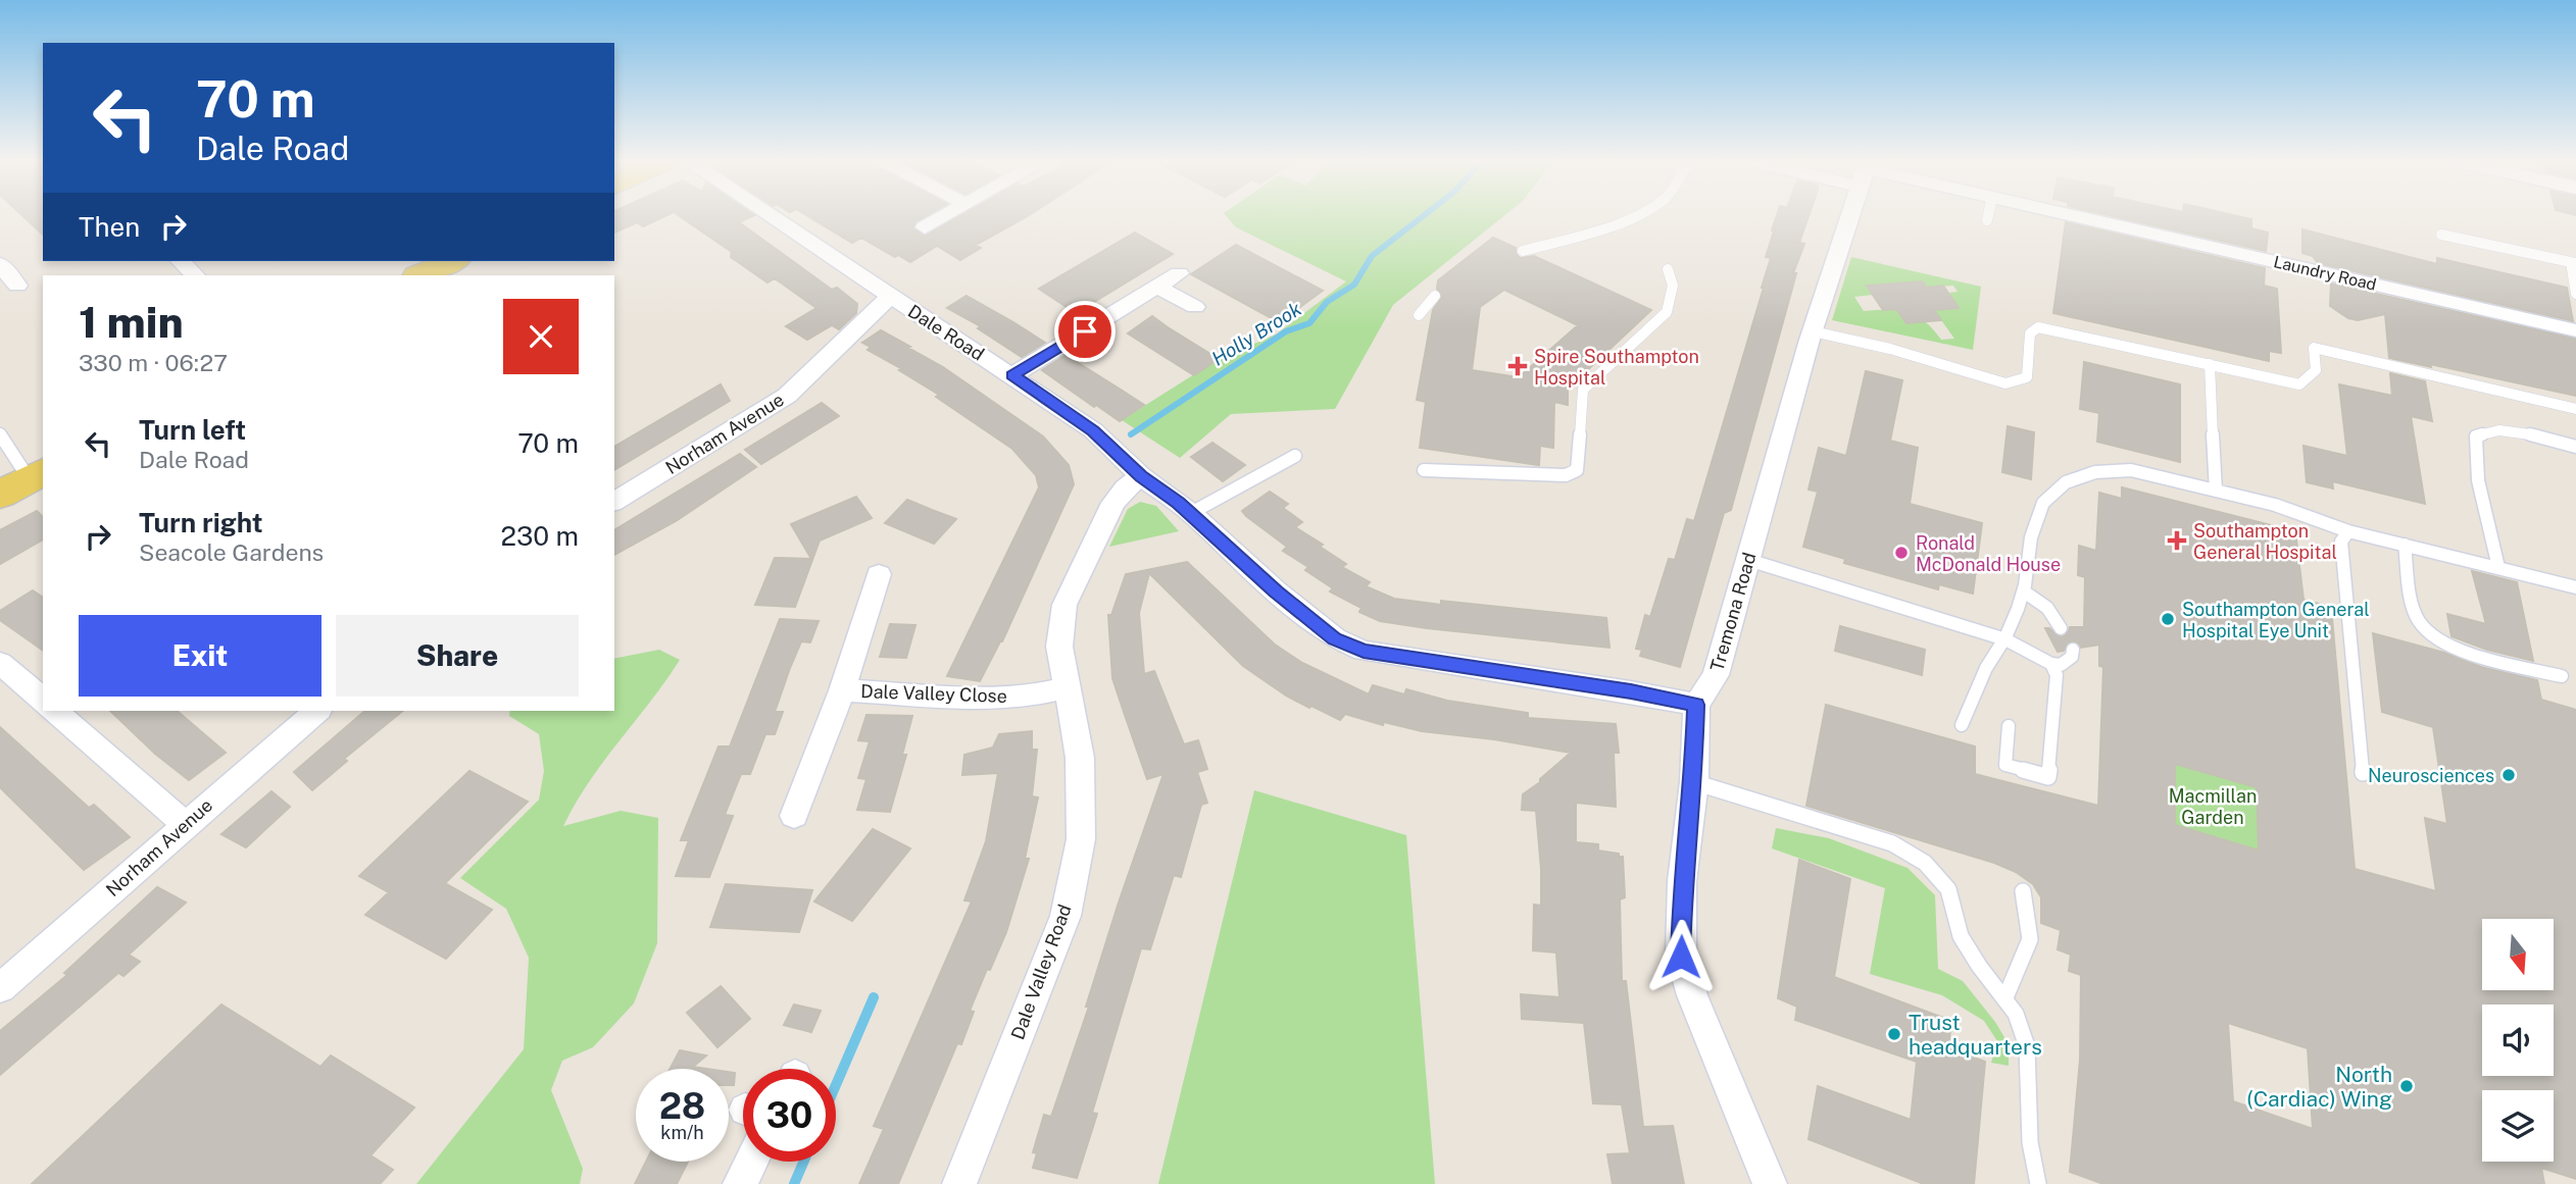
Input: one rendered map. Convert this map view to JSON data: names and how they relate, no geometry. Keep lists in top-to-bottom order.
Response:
{
  "streets": {
    "street": [
      "Laundry Road",
      "Dale Road",
      "Norham Avenue",
      "Tremona Road",
      "Dale Valley Close",
      "Dale Valley Road"
    ]
  },
  "crossings": [
    ["Dale Road", "Norham Avenue"],
    ["Dale Road", "Tremona Road"],
    ["Dale Road", "Dale Valley Road"],
    ["Dale Valley Close", "Dale Valley Road"]
  ],
  "water": ["Holly Brook"],
  "parks": ["Macmillan Garden"],
  "places": {
    "health": ["Spire Southampton Hospital", "Southampton General Hospital"],
    "other": [
      "Ronald McDonald House",
      "Southampton General Hospital Eye Unit",
      "Neurosciences",
      "Trust headquarters",
      "North (Cardiac) Wing"
    ]
  },
  "north": "bottom",
  "page": {
    "turn": ["70 m", "Dale Road"],
    "then": "Then",
    "heading": ["1 min", "330 m · 06:27"],
    "list": [
      {
        "name": "Turn left",
        "note": "Dale Road",
        "value": "70 m"
      },
      {
        "name": "Turn right",
        "note": "Seacole Gardens",
        "value": "230 m"
      }
    ],
    "buttons": ["Exit", "Share"],
    "speed": "28 km/h",
    "limit": "30"
  }
}
